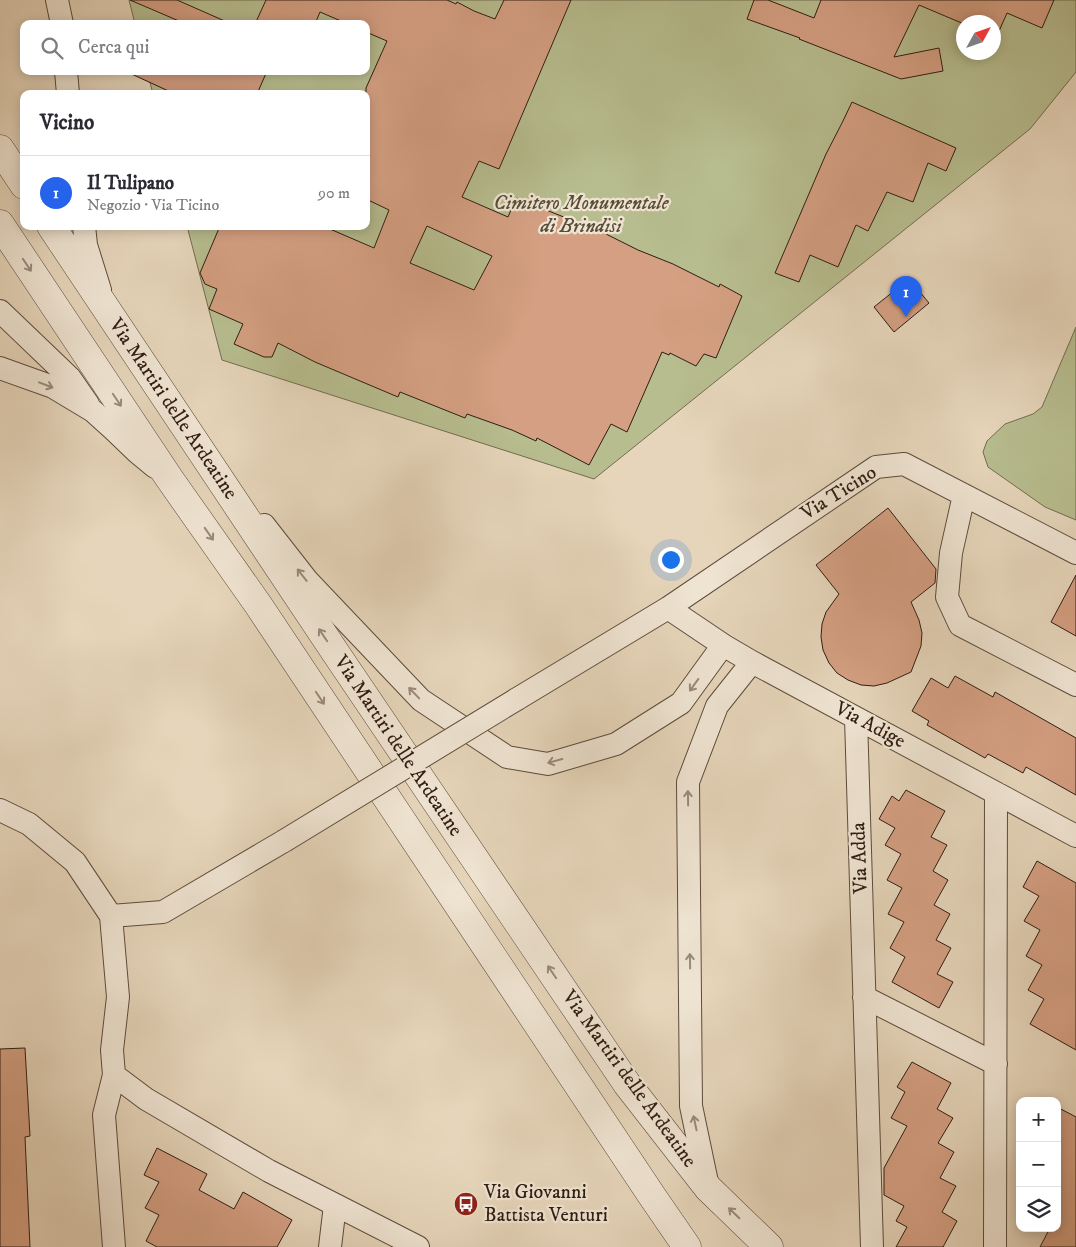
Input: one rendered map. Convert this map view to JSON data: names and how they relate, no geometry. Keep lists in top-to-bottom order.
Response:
{
  "streets": {
    "street": [
      "Via Martiri delle Ardeatine",
      "Via Ticino",
      "Via Adige",
      "Via Adda"
    ]
  },
  "crossings": [
    ["Via Ticino", "Via Adige"],
    ["Via Adige", "Via Adda"]
  ],
  "parks": ["Cimitero Monumentale di Brindisi"],
  "places": {
    "bus stop": ["Via Giovanni Battista Venturi"]
  },
  "north": "top right",
  "page": {
    "search": "Cerca qui",
    "heading": "Vicino",
    "list": [
      {
        "mark": "1",
        "name": "Il Tulipano",
        "note": "Negozio · Via Ticino",
        "value": "90 m"
      }
    ],
    "pins": "1",
    "map_buttons": ["+", "−"]
  }
}
